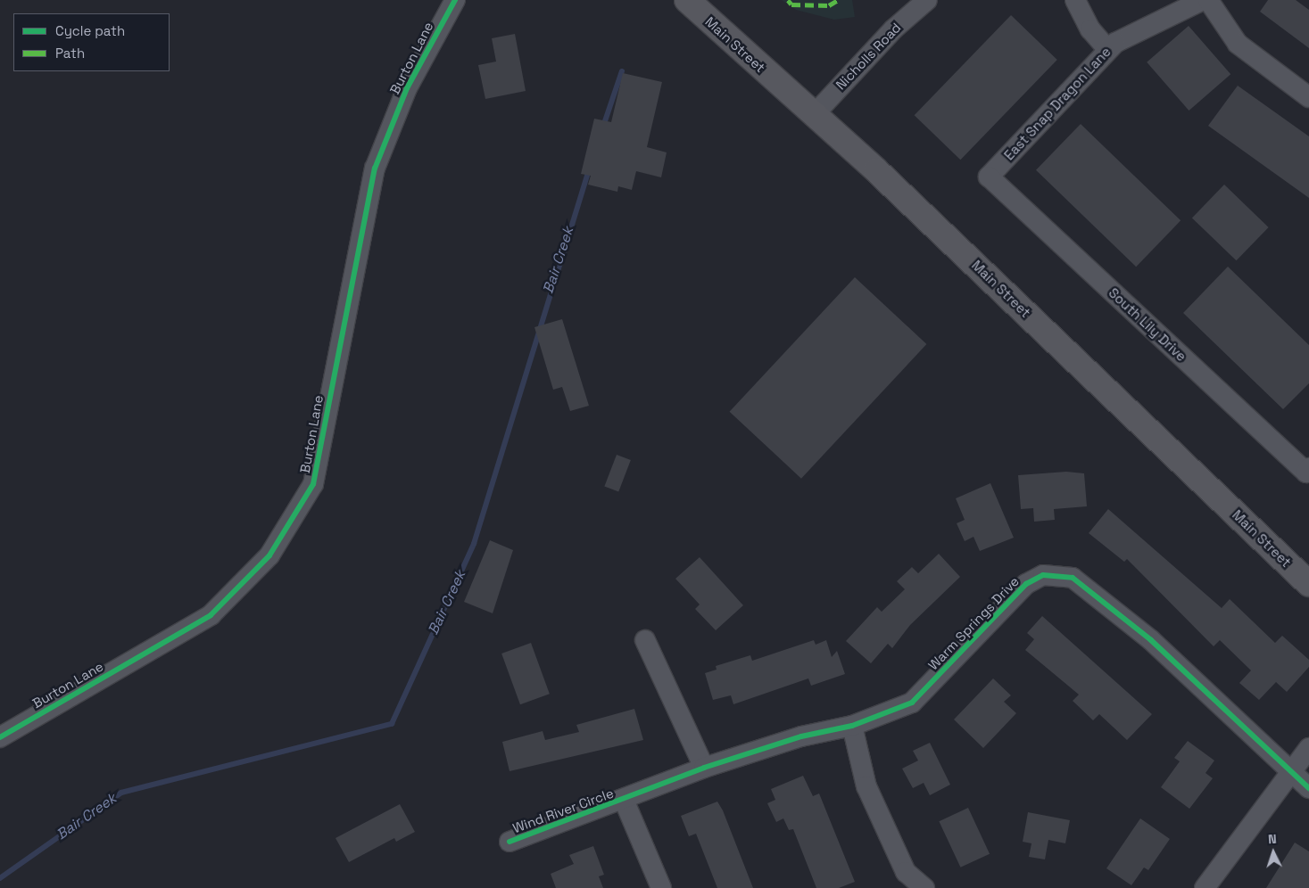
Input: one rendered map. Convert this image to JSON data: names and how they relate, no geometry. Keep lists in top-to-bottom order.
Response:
{
  "streets": {
    "main road": ["Main Street"],
    "street": [
      "Nicholls Road",
      "Burton Lane",
      "East Snap Dragon Lane",
      "South Lily Drive",
      "Warm Springs Drive",
      "Wind River Circle"
    ]
  },
  "crossings": [
    ["Main Street", "Nicholls Road"],
    ["East Snap Dragon Lane", "South Lily Drive"],
    ["Warm Springs Drive", "Wind River Circle"]
  ],
  "water": ["Bair Creek"],
  "legend": ["Cycle path", "Path"],
  "north": "top"
}
